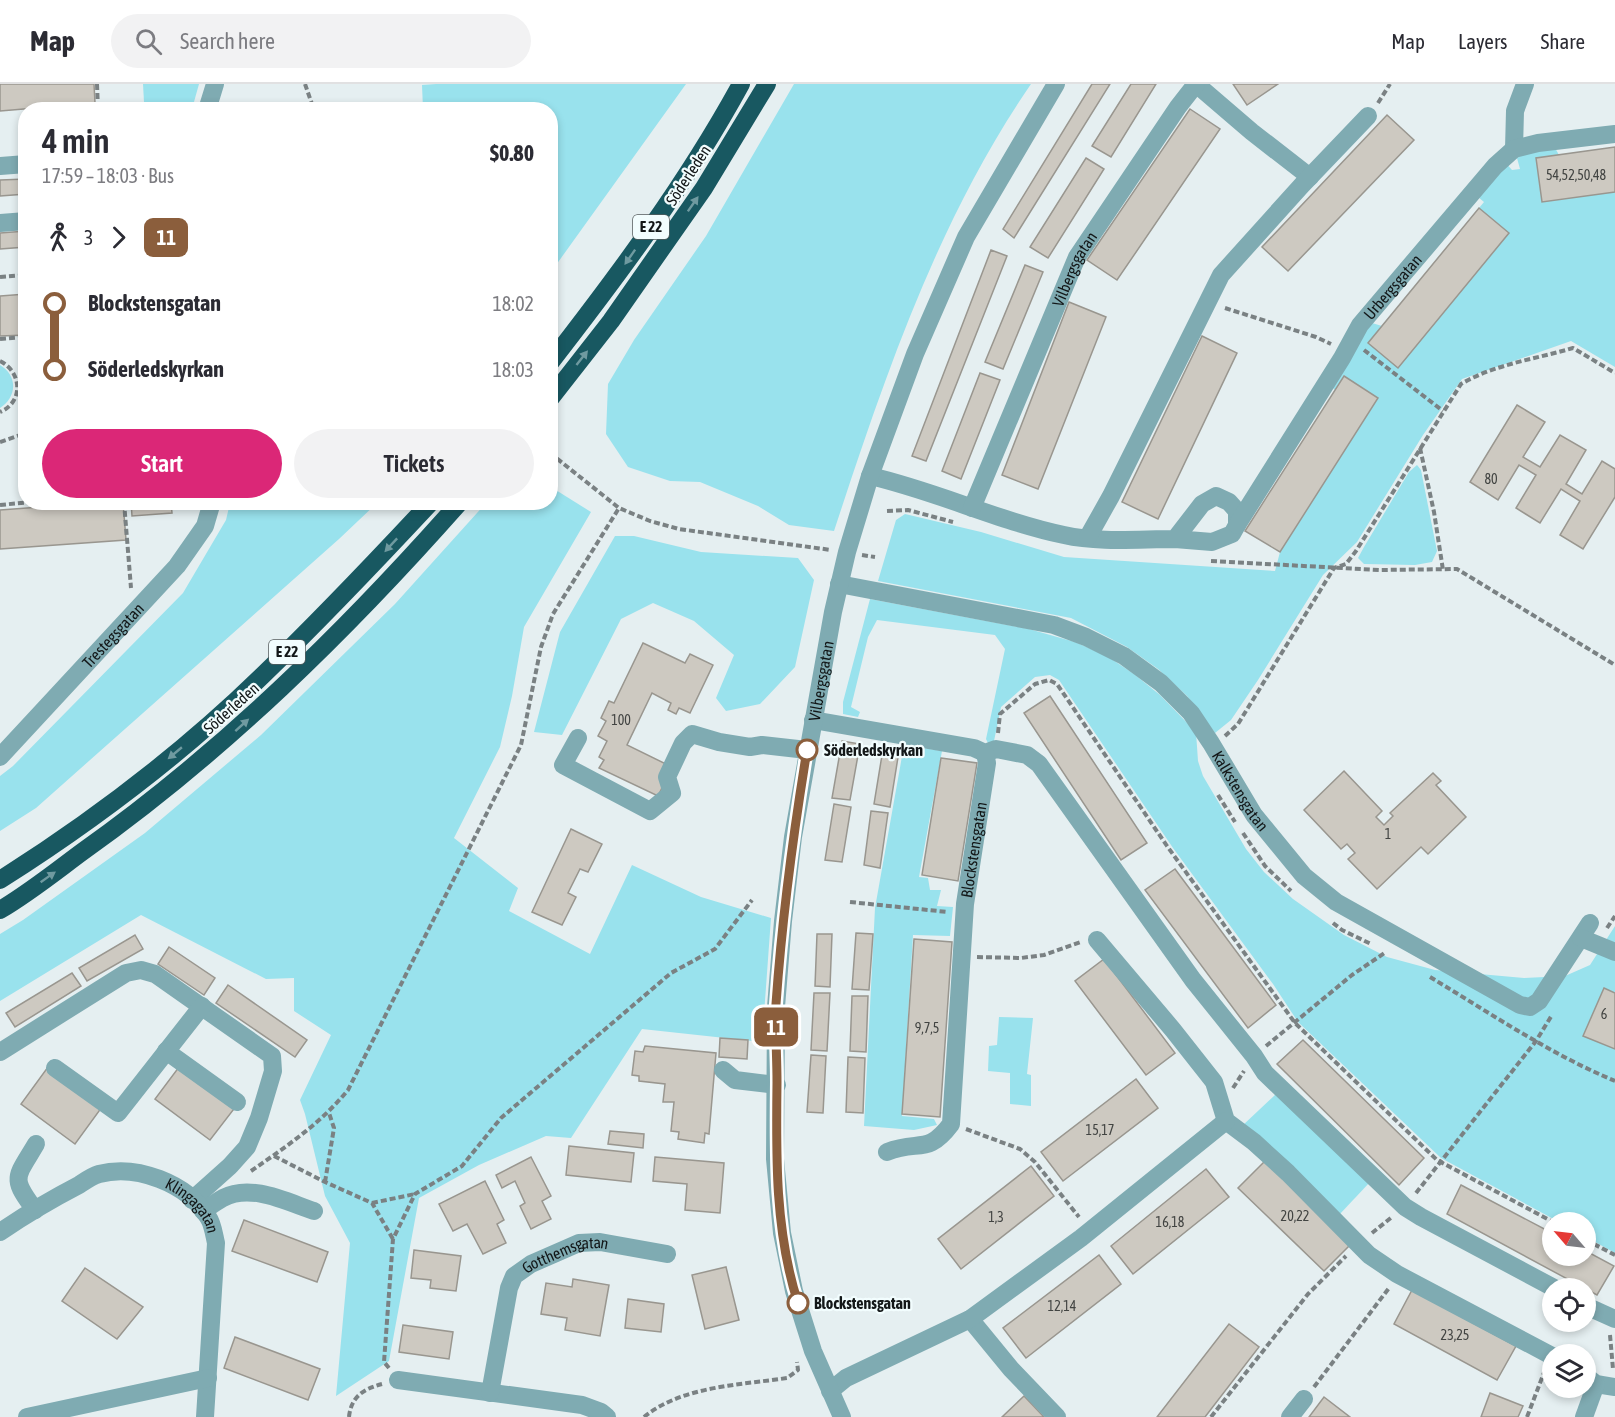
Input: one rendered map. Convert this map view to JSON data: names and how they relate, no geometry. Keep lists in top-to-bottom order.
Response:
{
  "streets": {
    "highway": ["Söderleden", "E 22"],
    "street": [
      "Vilbergsgatan",
      "Urbergsgatan",
      "Trestegsgatan",
      "Kalkstensgatan",
      "Blockstensgatan",
      "Klingagatan",
      "Gotthemsgatan"
    ]
  },
  "crossings": [
    ["Vilbergsgatan", "Kalkstensgatan"]
  ],
  "places": ["Söderledskyrkan", "Blockstensgatan"],
  "lines": ["bus line 11"],
  "house_numbers": [
    "54,52,50,48",
    "80",
    "100",
    "1",
    "6",
    "9,7,5",
    "15,17",
    "20,22",
    "1,3",
    "16,18",
    "12,14",
    "23,25"
  ],
  "north": "top left",
  "page": {
    "header": "Map",
    "search": "Search here",
    "nav": ["Map", "Layers", "Share"],
    "on_map": "11",
    "heading": ["4 min", "17:59 – 18:03 · Bus", "$0.80"],
    "legs": ["3", "11"],
    "list": [
      {
        "name": "Blockstensgatan",
        "value": "18:02"
      },
      {
        "name": "Söderledskyrkan",
        "value": "18:03"
      }
    ],
    "buttons": ["Start", "Tickets"]
  }
}
